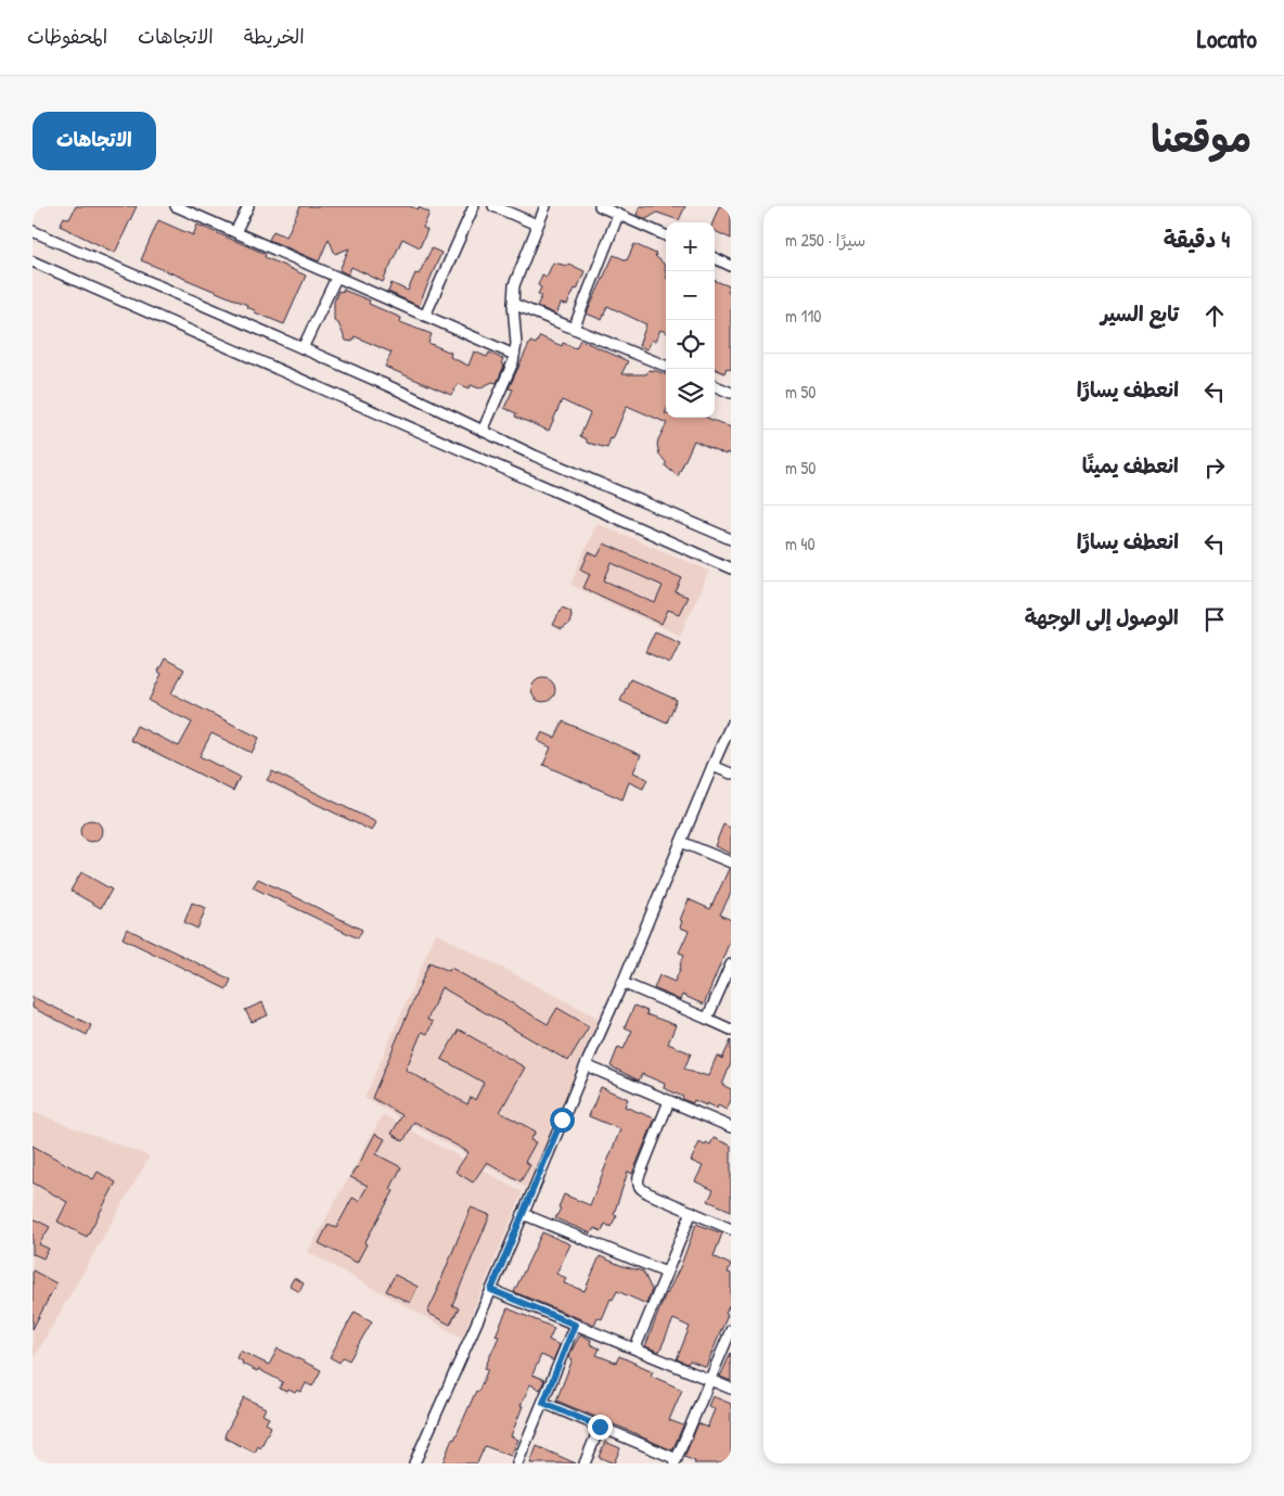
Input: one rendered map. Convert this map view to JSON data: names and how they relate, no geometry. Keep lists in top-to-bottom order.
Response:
{
  "page": {
    "header": "Locato",
    "nav": ["الخريطة", "الاتجاهات", "المحفوظات"],
    "title": "موقعنا",
    "buttons": "الاتجاهات",
    "heading": ["4 دقيقة", "سيرًا · 250 m"],
    "map_buttons": ["+", "−"],
    "list": [
      ["تابع السير", "110 m"],
      ["انعطف يسارًا", "50 m"],
      ["انعطف يمينًا", "50 m"],
      ["انعطف يسارًا", "40 m"],
      "الوصول إلى الوجهة"
    ]
  }
}
